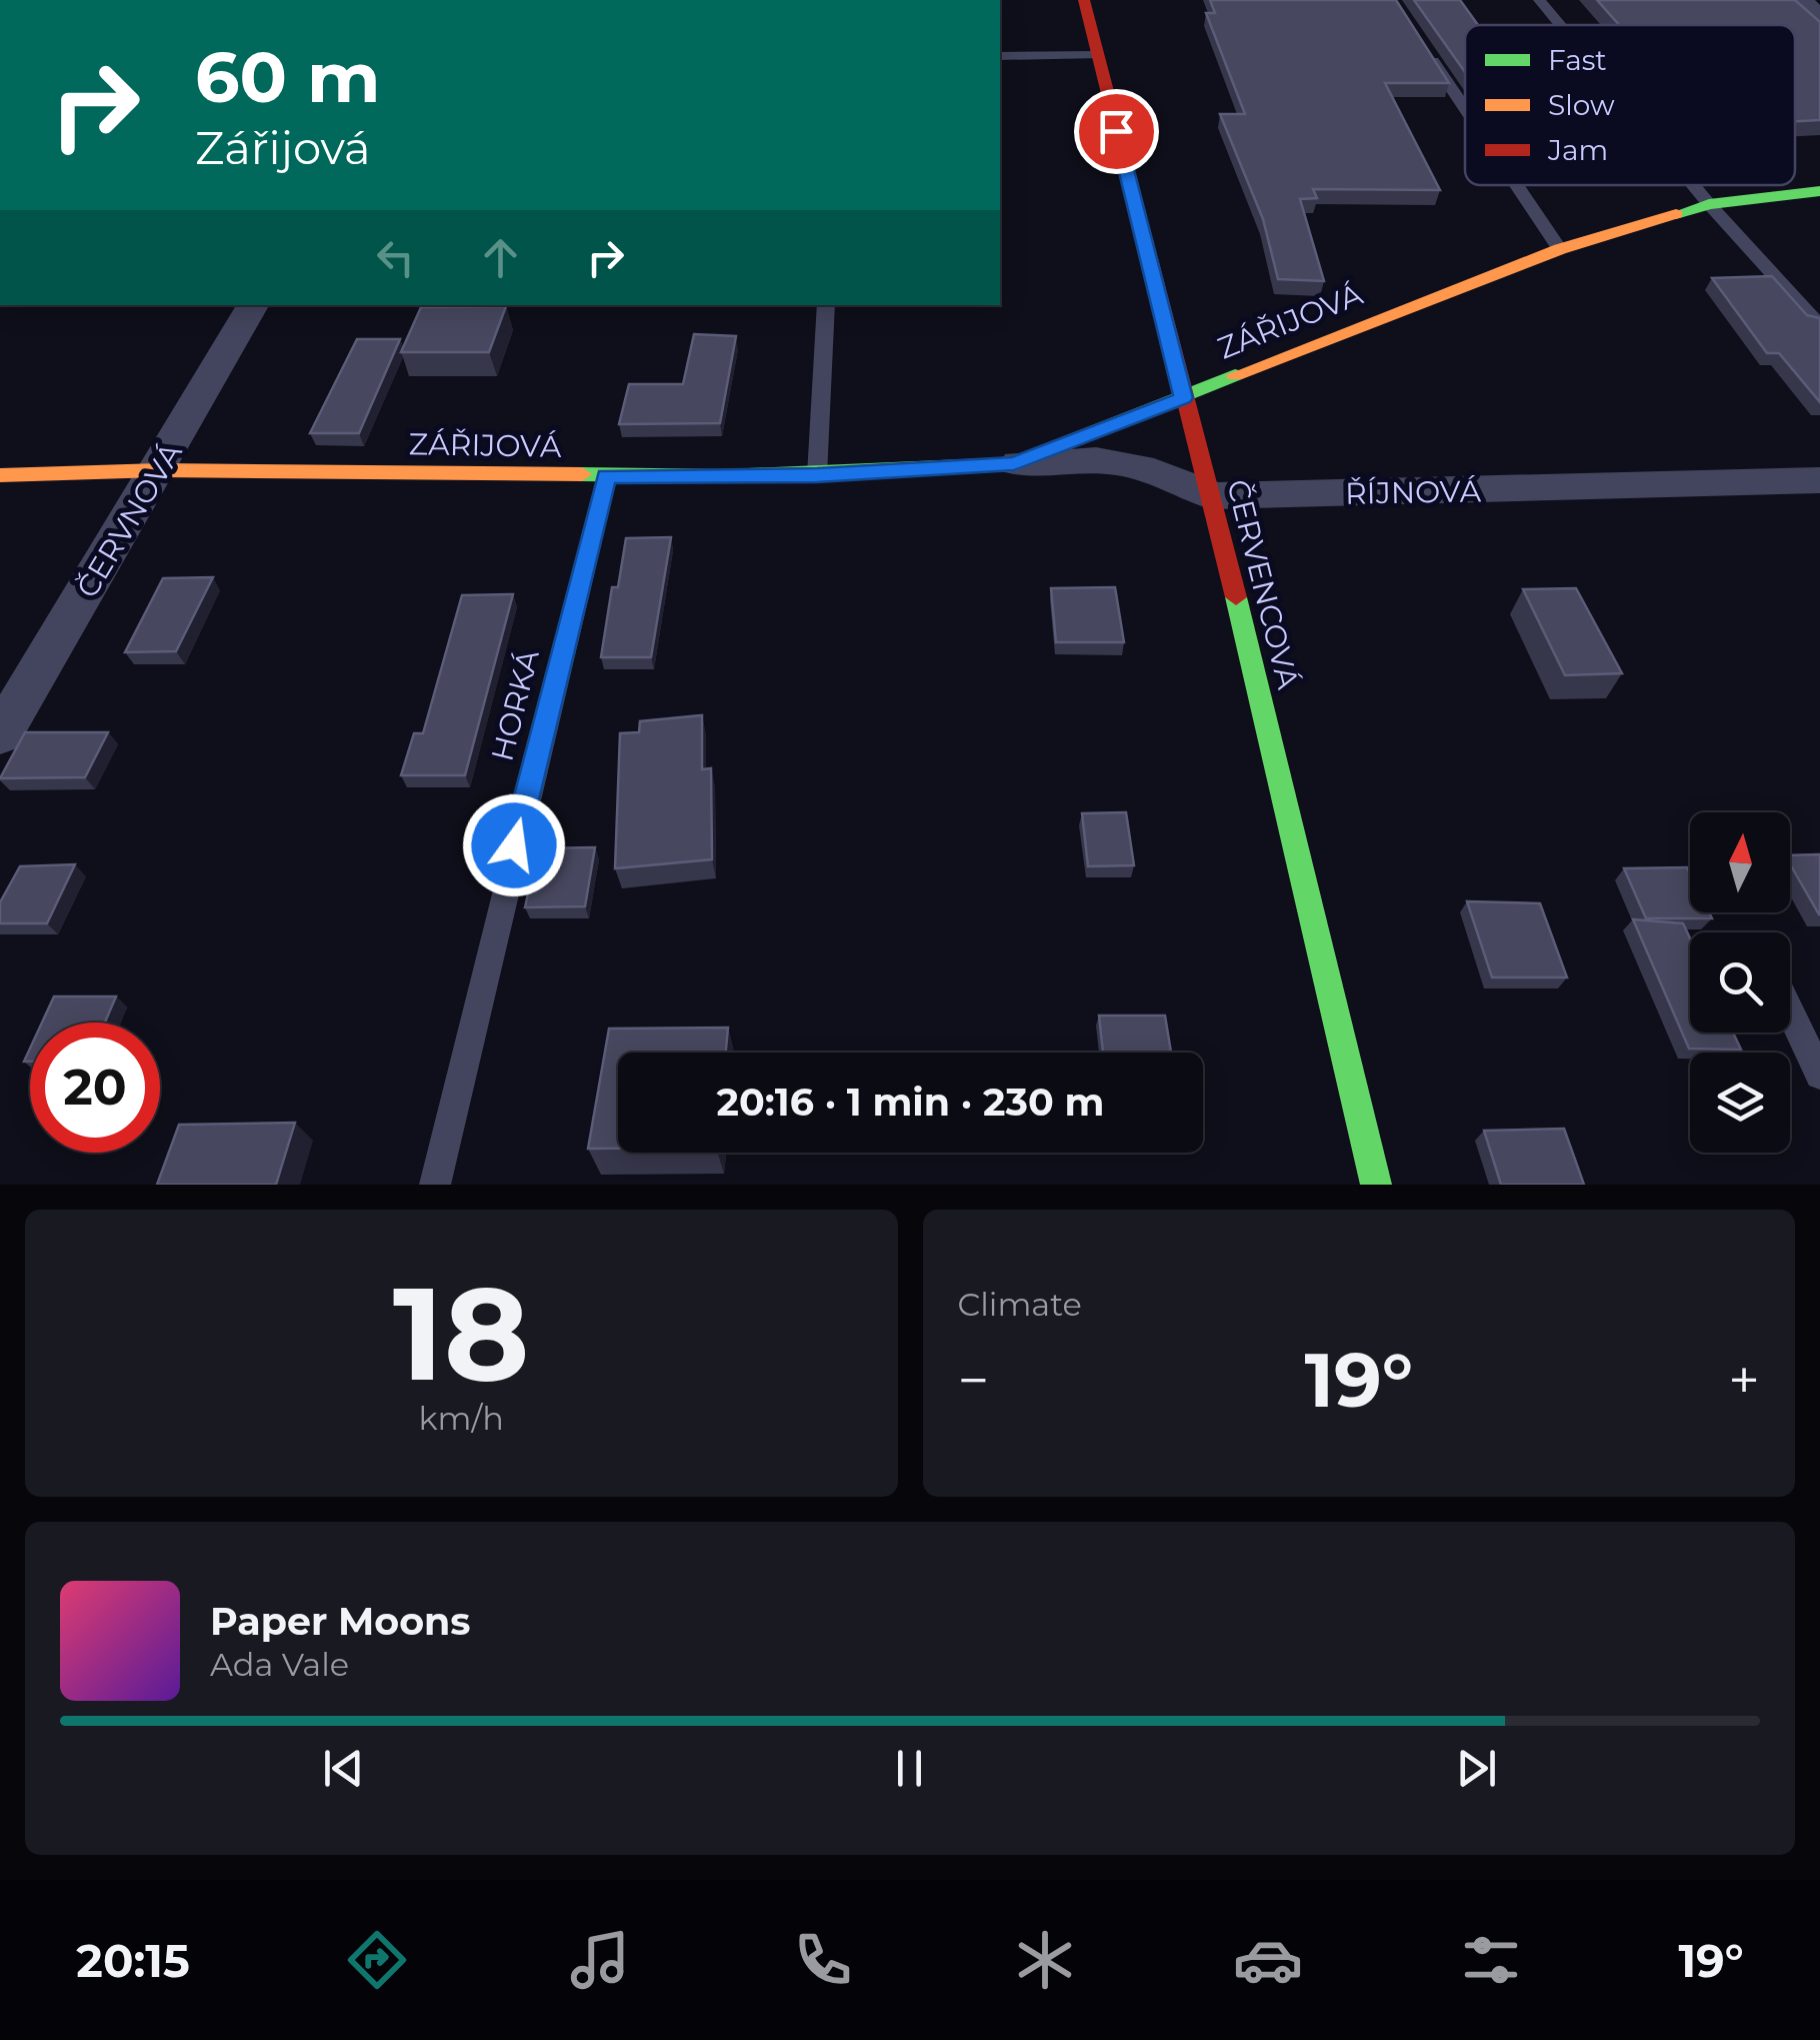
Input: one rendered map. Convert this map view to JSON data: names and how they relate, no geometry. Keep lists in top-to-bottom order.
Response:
{
  "streets": {
    "street": [
      "ZÁŘIJOVÁ",
      "ŘÍJNOVÁ",
      "ČERVNOVÁ",
      "ČERVENCOVÁ"
    ],
    "lane": ["HORKÁ"]
  },
  "crossings": [
    ["ZÁŘIJOVÁ", "ŘÍJNOVÁ"],
    ["ZÁŘIJOVÁ", "ČERVNOVÁ"],
    ["ZÁŘIJOVÁ", "ČERVENCOVÁ"],
    ["ZÁŘIJOVÁ", "HORKÁ"],
    ["ŘÍJNOVÁ", "ČERVENCOVÁ"]
  ],
  "legend": ["Fast", "Slow", "Jam"],
  "north": "top",
  "page": {
    "turn": ["60 m", "Zářijová"],
    "limit": "20",
    "trip": "20:16 · 1 min · 230 m",
    "tile": [
      ["18", "km/h"],
      "Climate"
    ],
    "heat": ["−", "19°", "+"],
    "song": ["Paper Moons", "Ada Vale"],
    "tabs": ["20:15", "19°"]
  }
}
